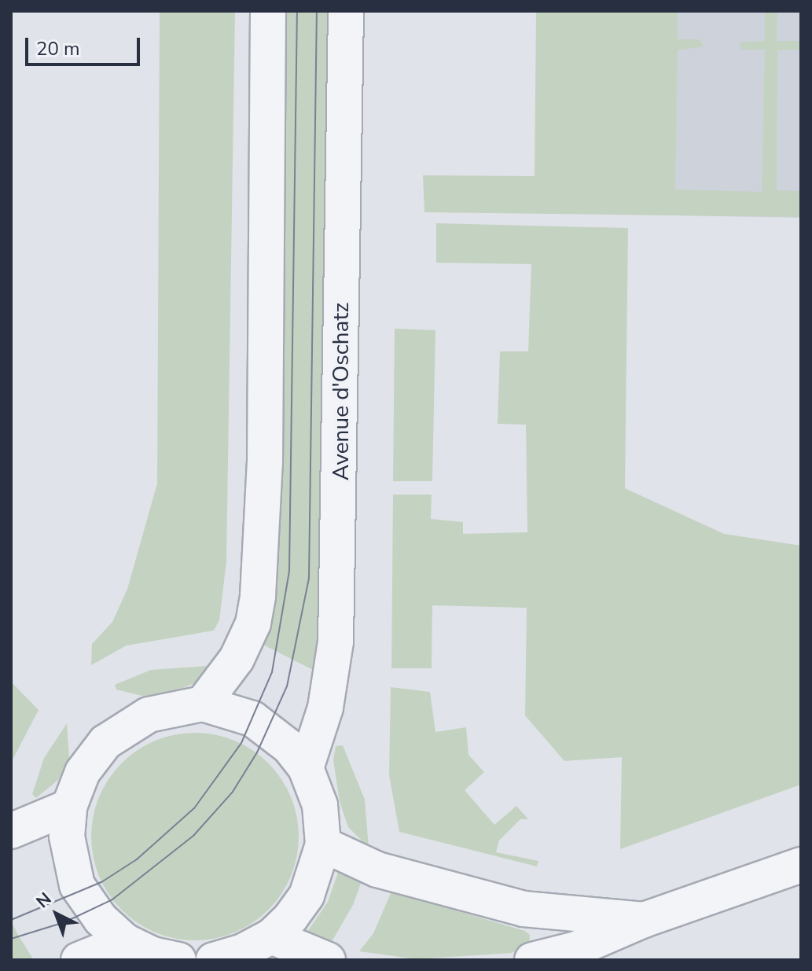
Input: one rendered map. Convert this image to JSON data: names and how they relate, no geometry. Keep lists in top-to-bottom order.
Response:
{
  "streets": {
    "street": ["Avenue d'Oschatz"]
  },
  "scale_bar": "20 m",
  "north": "top left"
}
